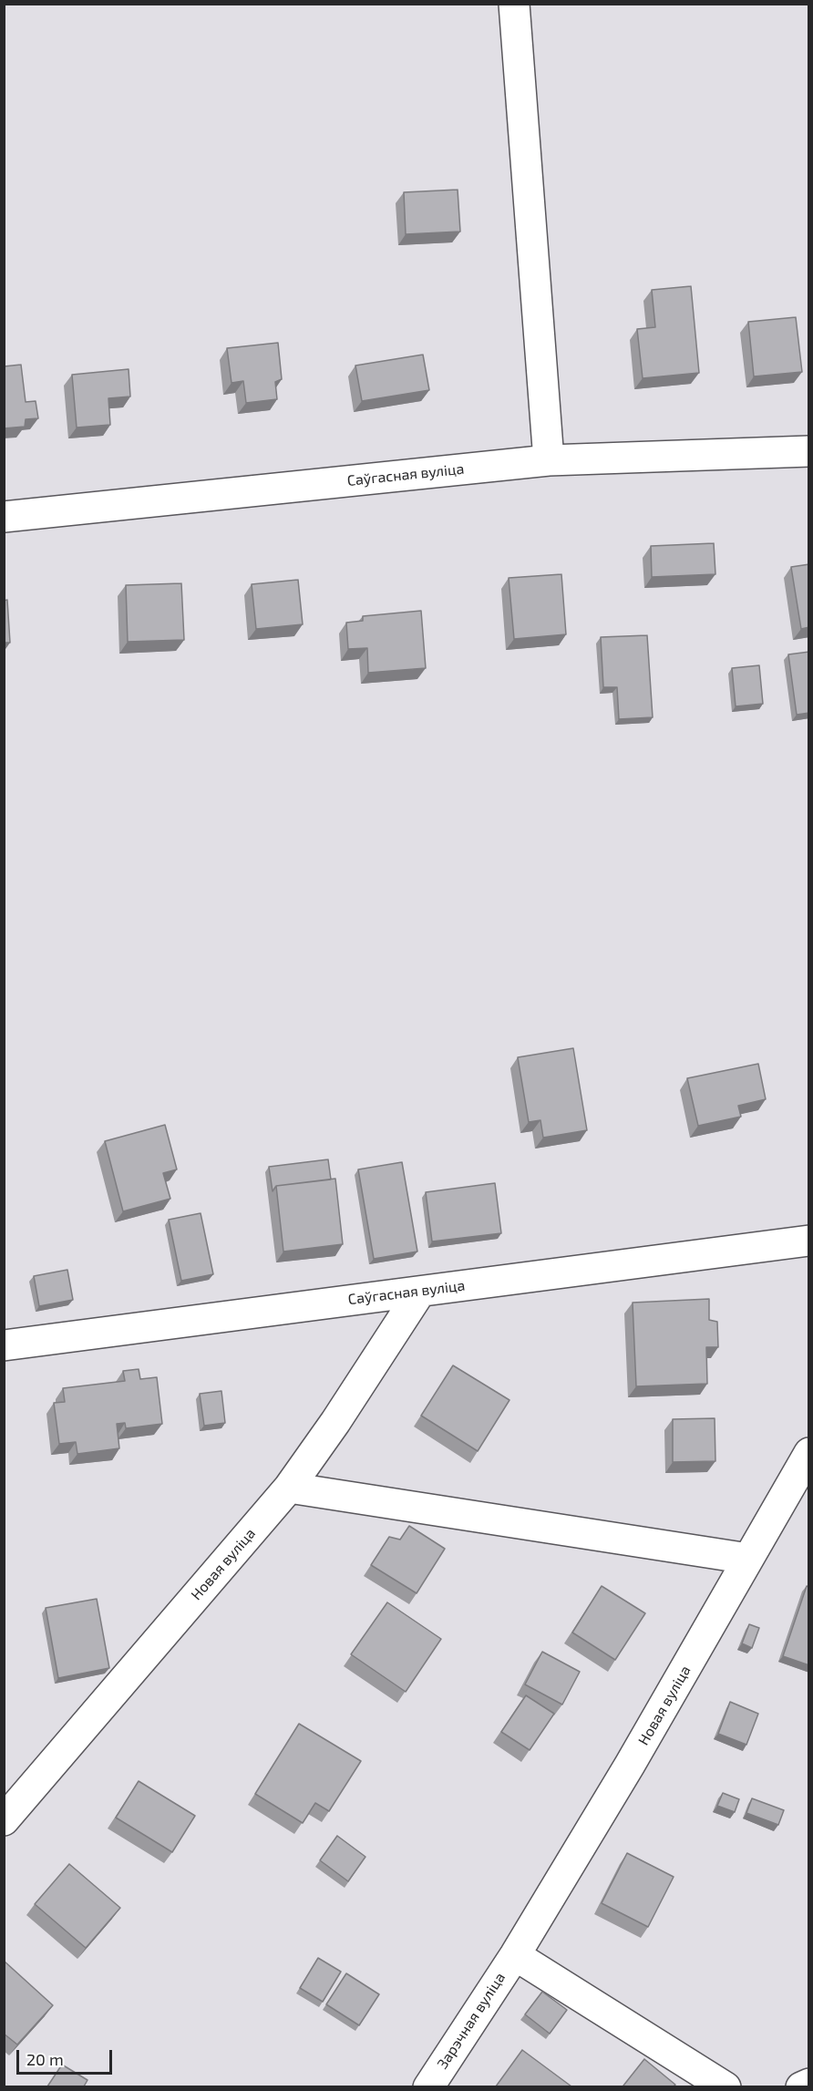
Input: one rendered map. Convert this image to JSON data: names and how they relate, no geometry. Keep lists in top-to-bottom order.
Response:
{
  "streets": {
    "street": ["Саўгасная вуліца", "Новая вуліца", "Зарэчная вуліца"]
  },
  "crossings": [
    ["Саўгасная вуліца", "Новая вуліца"],
    ["Новая вуліца", "Зарэчная вуліца"]
  ],
  "scale_bar": "20 m"
}
